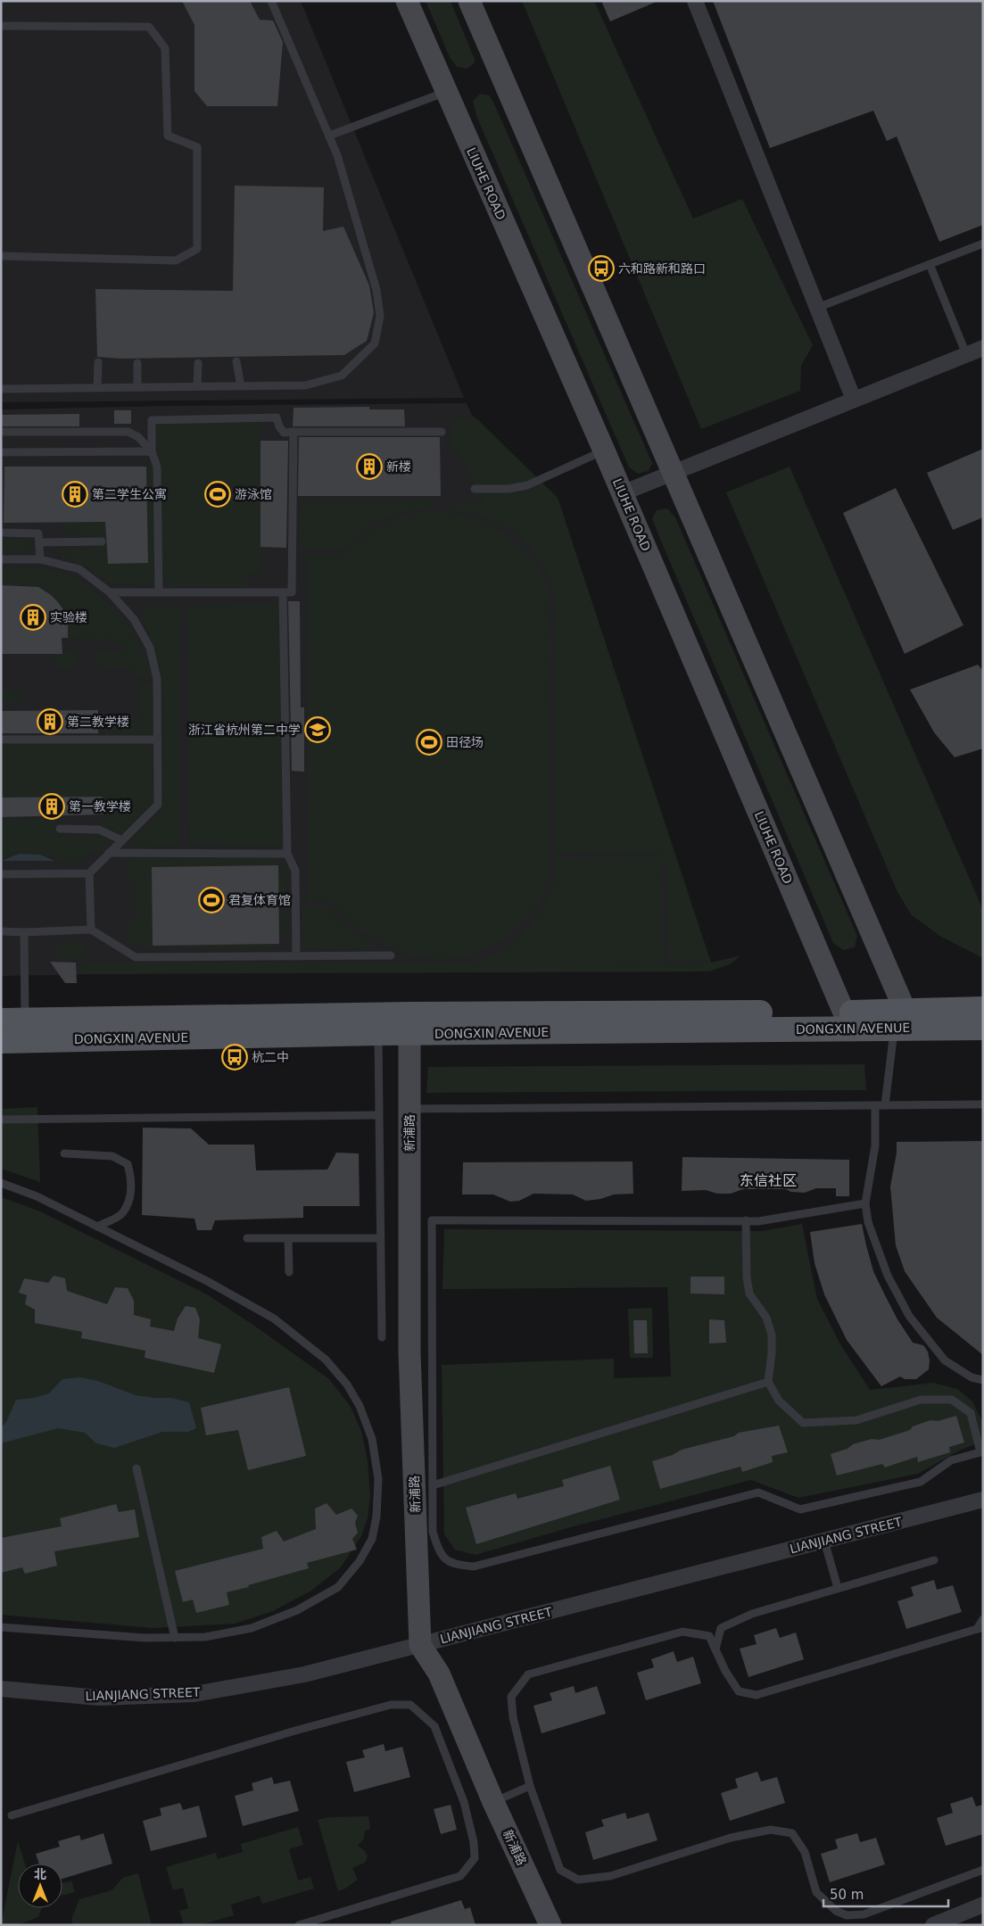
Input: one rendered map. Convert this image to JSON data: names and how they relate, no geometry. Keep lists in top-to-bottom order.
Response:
{
  "streets": {
    "main road": ["LIUHE ROAD", "DONGXIN AVENUE", "新浦路"],
    "street": ["LIANJIANG STREET"]
  },
  "crossings": [
    ["LIUHE ROAD", "DONGXIN AVENUE"],
    ["DONGXIN AVENUE", "新浦路"],
    ["新浦路", "LIANJIANG STREET"]
  ],
  "districts": ["东信社区"],
  "places": {
    "bus stop": ["六和路新和路口", "杭二中"],
    "building": [
      "新楼",
      "第二学生公寓",
      "实验楼",
      "第二教学楼",
      "第一教学楼"
    ],
    "sports": ["游泳馆", "田径场", "君复体育馆"],
    "school or university": ["浙江省杭州第二中学"]
  },
  "scale_bar": "50 m",
  "north": "top"
}
